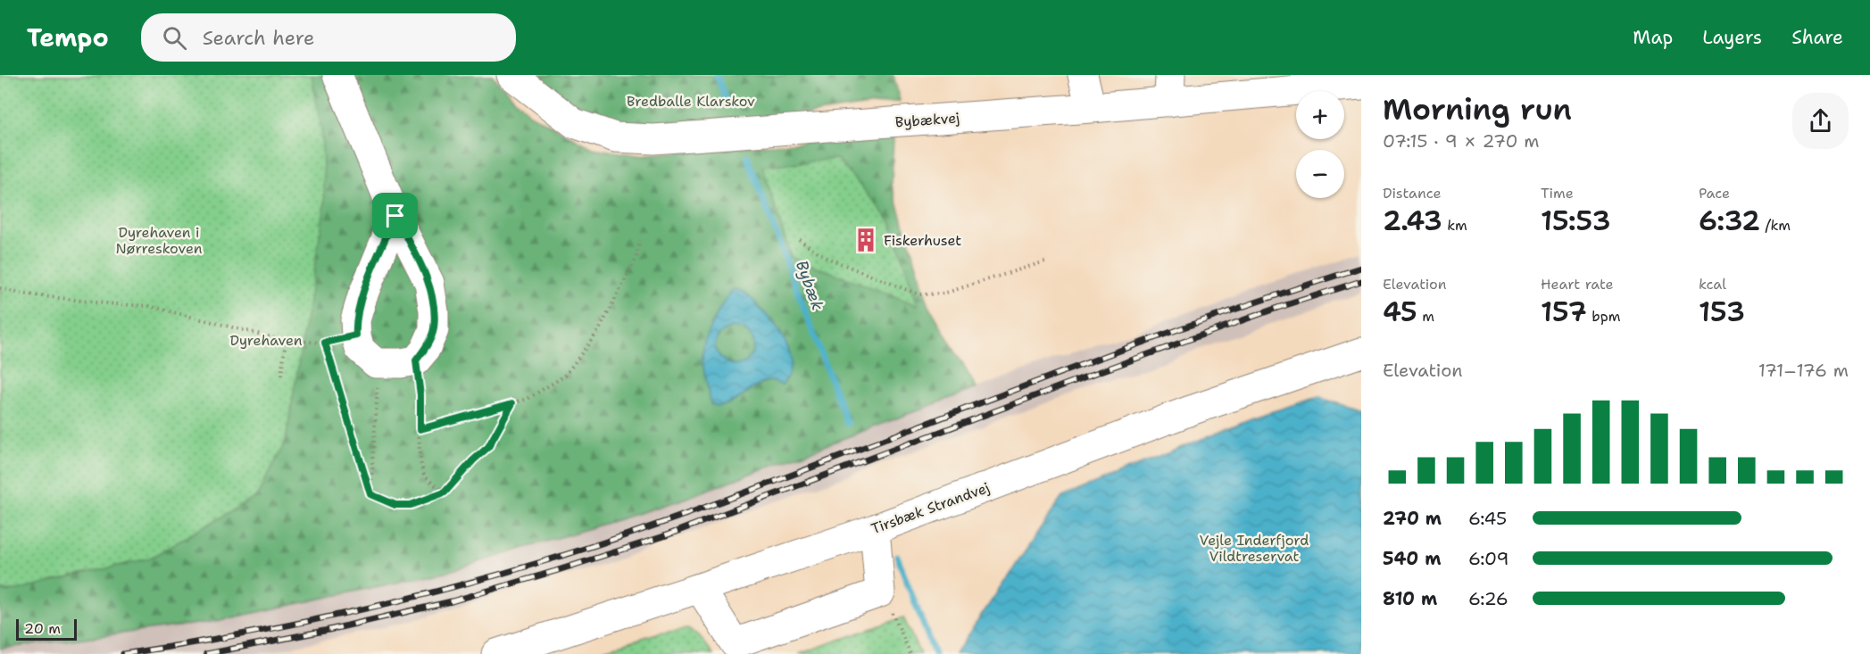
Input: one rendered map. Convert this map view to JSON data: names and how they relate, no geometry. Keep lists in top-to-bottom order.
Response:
{
  "streets": {
    "street": ["Bybækvej", "Tirsbæk Strandvej"]
  },
  "water": ["Bybæk"],
  "parks": [
    "Bredballe Klarskov",
    "Dyrehaven i Nørreskoven",
    "Dyrehaven",
    "Vejle Inderfjord Vildtreservat"
  ],
  "places": {
    "building": ["Fiskerhuset"]
  },
  "scale_bar": "20 m",
  "page": {
    "header": "Tempo",
    "search": "Search here",
    "nav": ["Map", "Layers", "Share"],
    "heading": ["Morning run", "07:15 · 9 × 270 m"],
    "map_buttons": ["+", "−"],
    "stats": [
      ["Distance", "2.43 km"],
      ["Time", "15:53"],
      ["Pace", "6:32 /km"],
      ["Elevation", "45 m"],
      ["Heart rate", "157 bpm"],
      ["kcal", "153"]
    ],
    "chart": ["Elevation", "171–176 m"],
    "list": [
      {
        "name": "270 m",
        "note": "6:45"
      },
      {
        "name": "540 m",
        "note": "6:09"
      },
      {
        "name": "810 m",
        "note": "6:26"
      }
    ],
    "scale": "20 m"
  }
}
